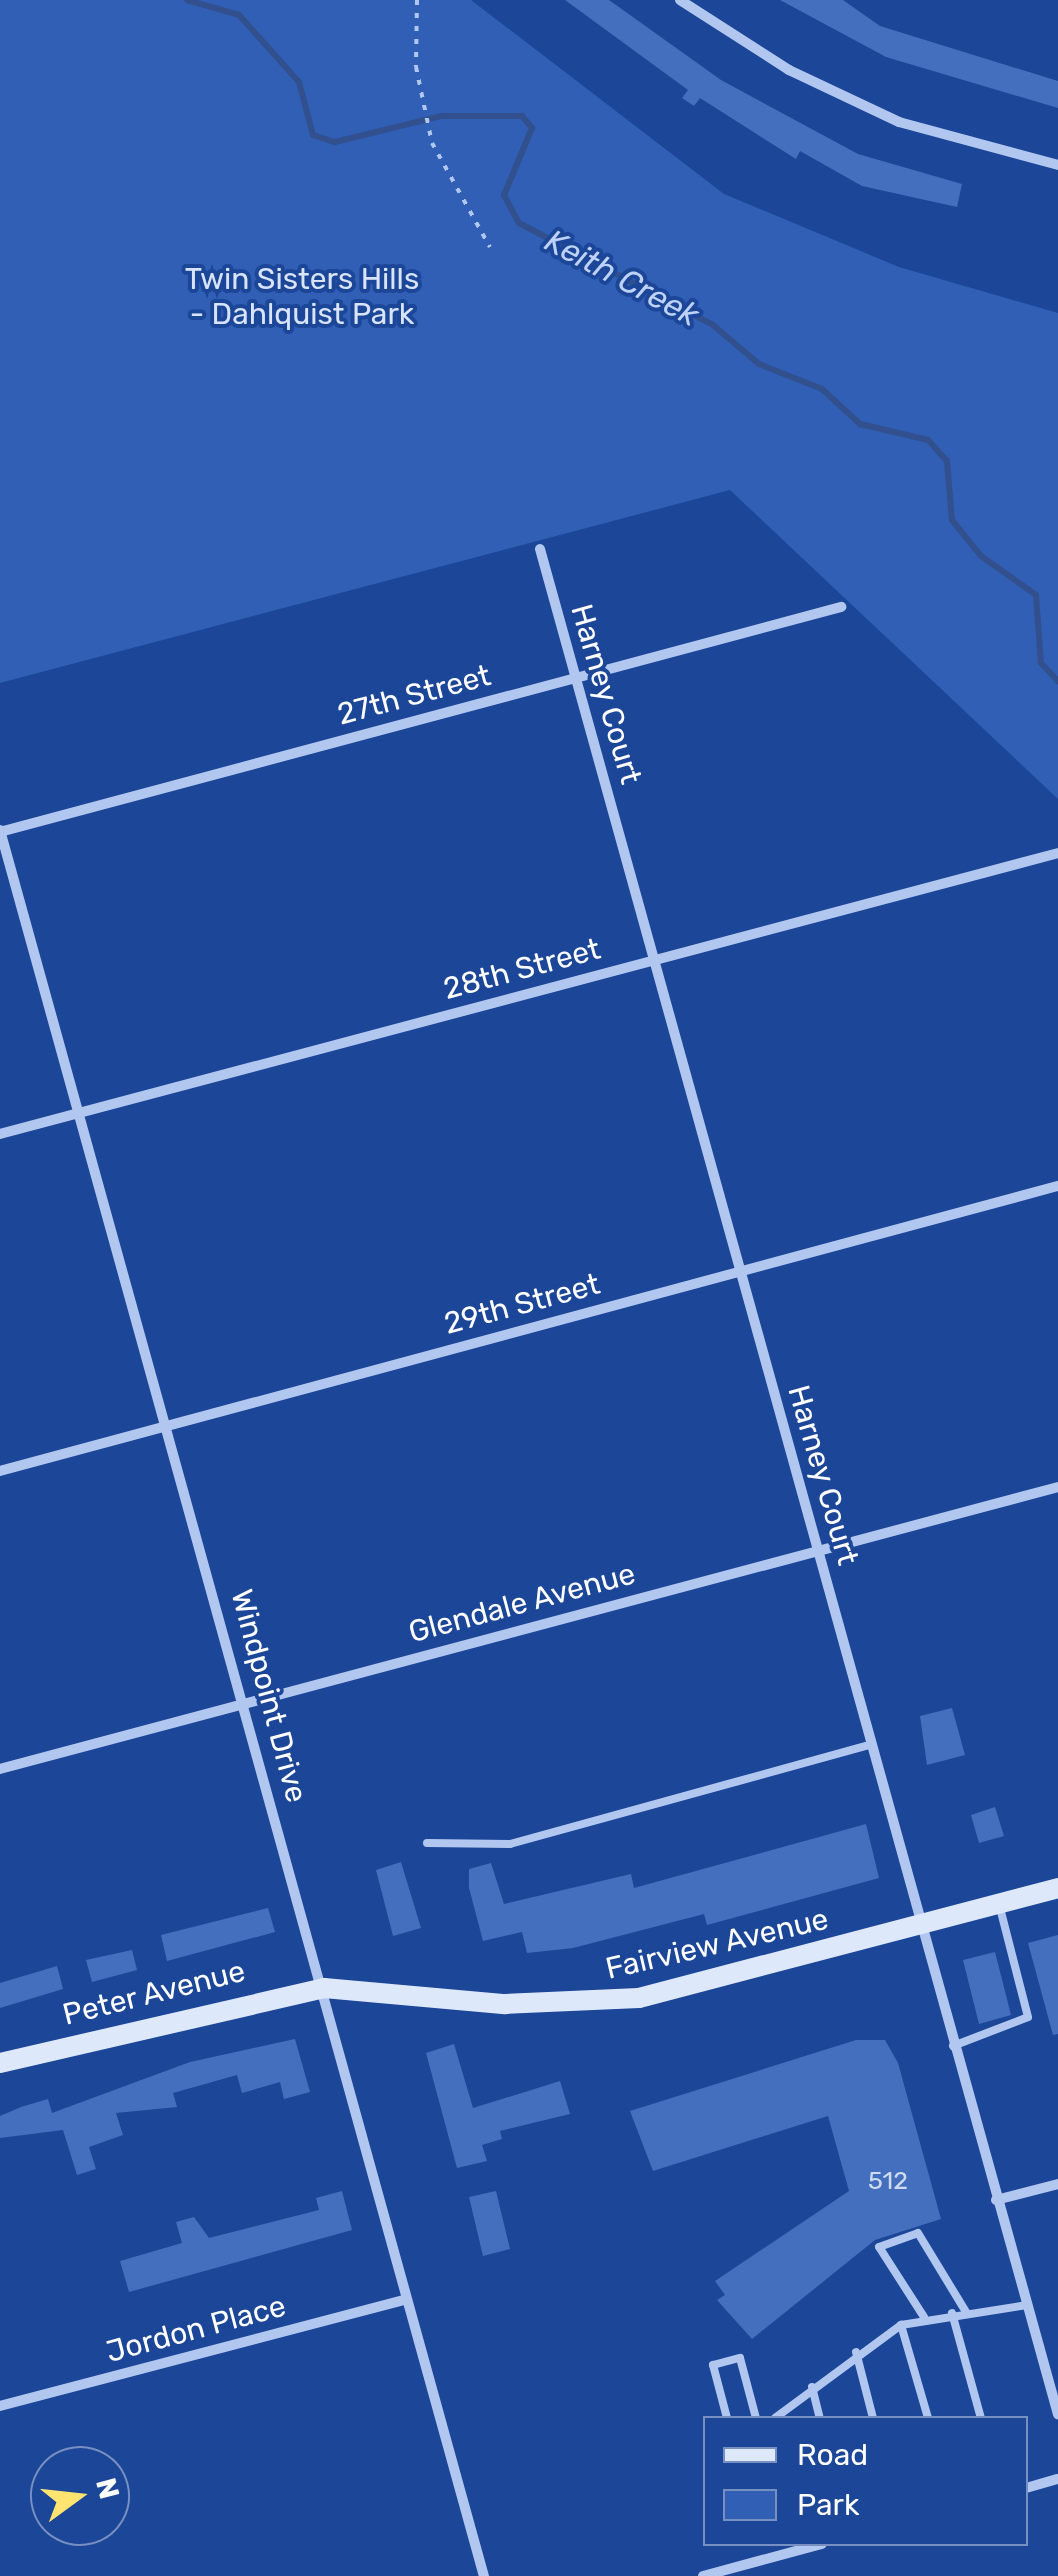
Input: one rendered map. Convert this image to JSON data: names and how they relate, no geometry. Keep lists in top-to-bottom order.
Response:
{
  "streets": {
    "street": [
      "Harney Court",
      "27th Street",
      "28th Street",
      "29th Street",
      "Glendale Avenue",
      "Windpoint Drive",
      "Fairview Avenue",
      "Peter Avenue",
      "Jordon Place"
    ]
  },
  "crossings": [
    ["Harney Court", "27th Street"],
    ["Harney Court", "28th Street"],
    ["Harney Court", "29th Street"],
    ["Harney Court", "Glendale Avenue"],
    ["Harney Court", "Fairview Avenue"],
    ["27th Street", "Windpoint Drive"],
    ["28th Street", "Windpoint Drive"],
    ["29th Street", "Windpoint Drive"],
    ["Glendale Avenue", "Windpoint Drive"],
    ["Windpoint Drive", "Fairview Avenue"],
    ["Windpoint Drive", "Peter Avenue"],
    ["Windpoint Drive", "Jordon Place"],
    ["Fairview Avenue", "Peter Avenue"]
  ],
  "water": ["Keith Creek"],
  "parks": ["Twin Sisters Hills - Dahlquist Park"],
  "house_numbers": ["512"],
  "legend": ["Road", "Park"],
  "north": "right"
}
